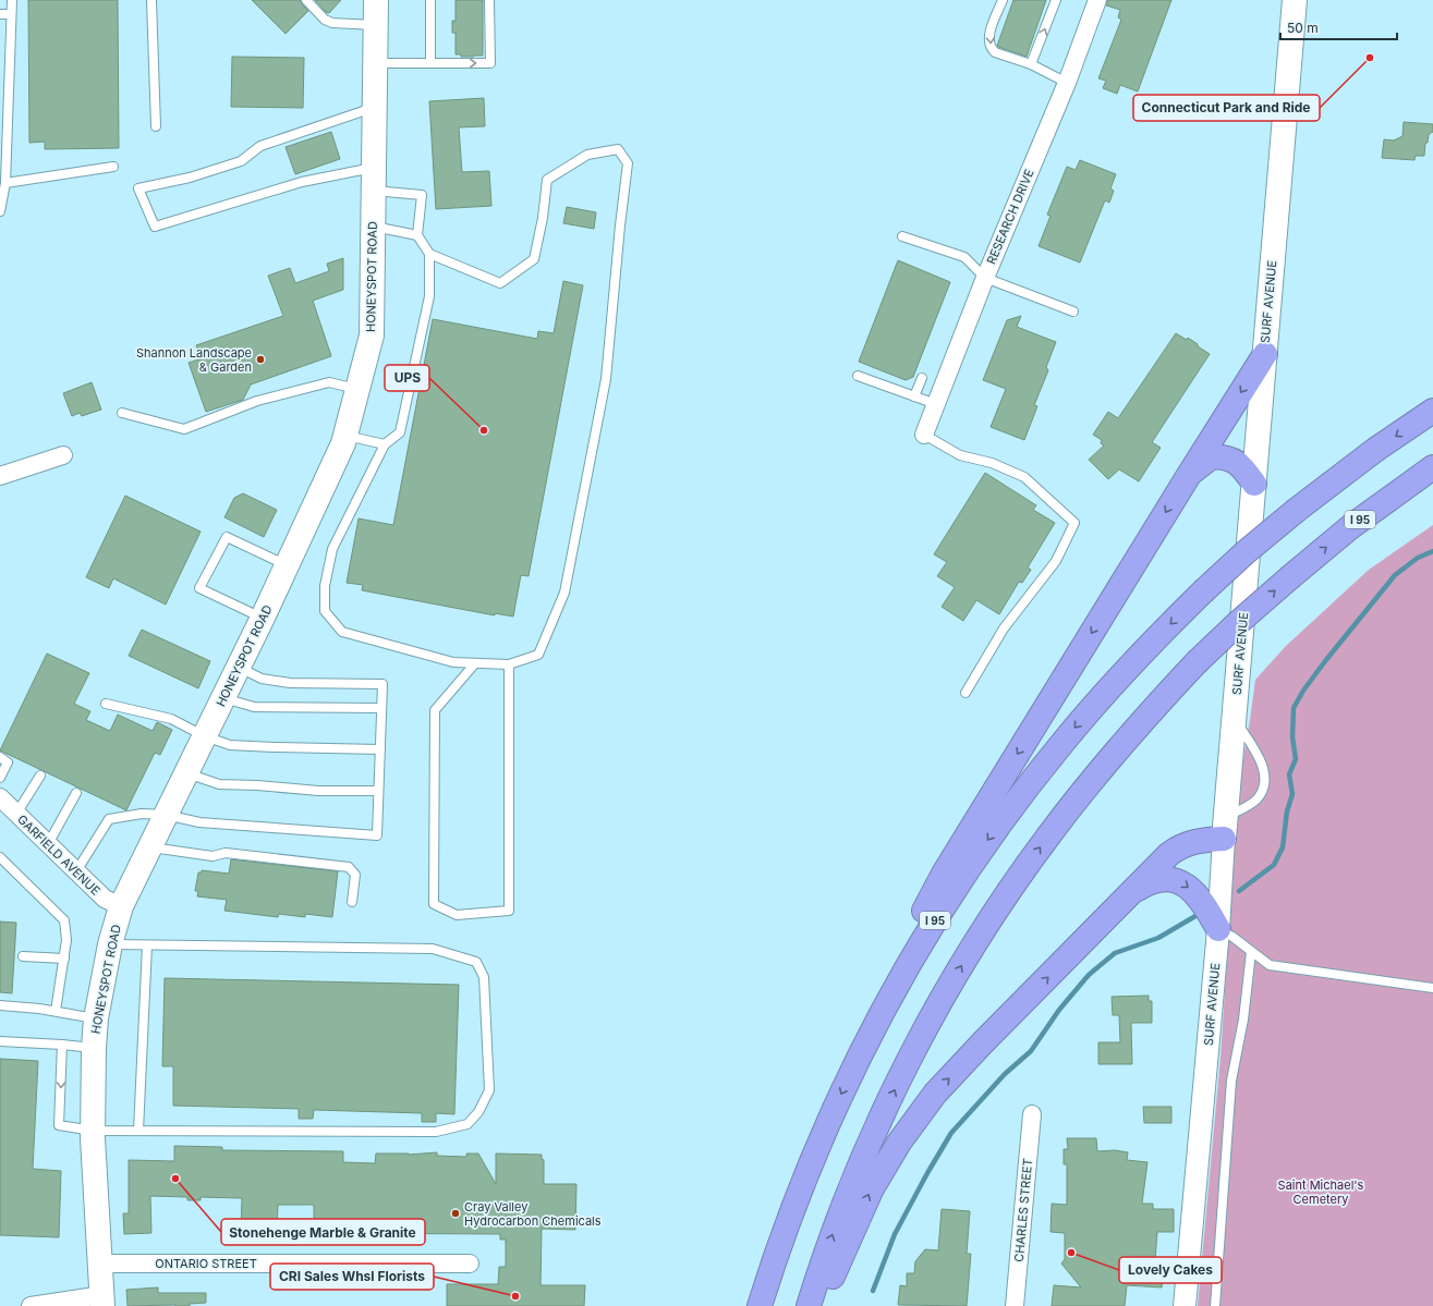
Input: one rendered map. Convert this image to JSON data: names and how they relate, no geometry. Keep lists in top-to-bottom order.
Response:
{
  "streets": {
    "highway": ["I 95"],
    "main road": ["HONEYSPOT ROAD", "SURF AVENUE"],
    "street": [
      "RESEARCH DRIVE",
      "GARFIELD AVENUE",
      "CHARLES STREET",
      "ONTARIO STREET"
    ]
  },
  "crossings": [
    ["HONEYSPOT ROAD", "GARFIELD AVENUE"],
    ["HONEYSPOT ROAD", "ONTARIO STREET"]
  ],
  "parks": ["Saint Michael's Cemetery"],
  "places": [
    "Connecticut Park and Ride",
    "Shannon Landscape & Garden",
    "UPS",
    "Stonehenge Marble & Granite",
    "Cray Valley Hydrocarbon Chemicals",
    "Lovely Cakes",
    "CRI Sales Whsl Florists"
  ],
  "scale_bar": "50 m"
}
